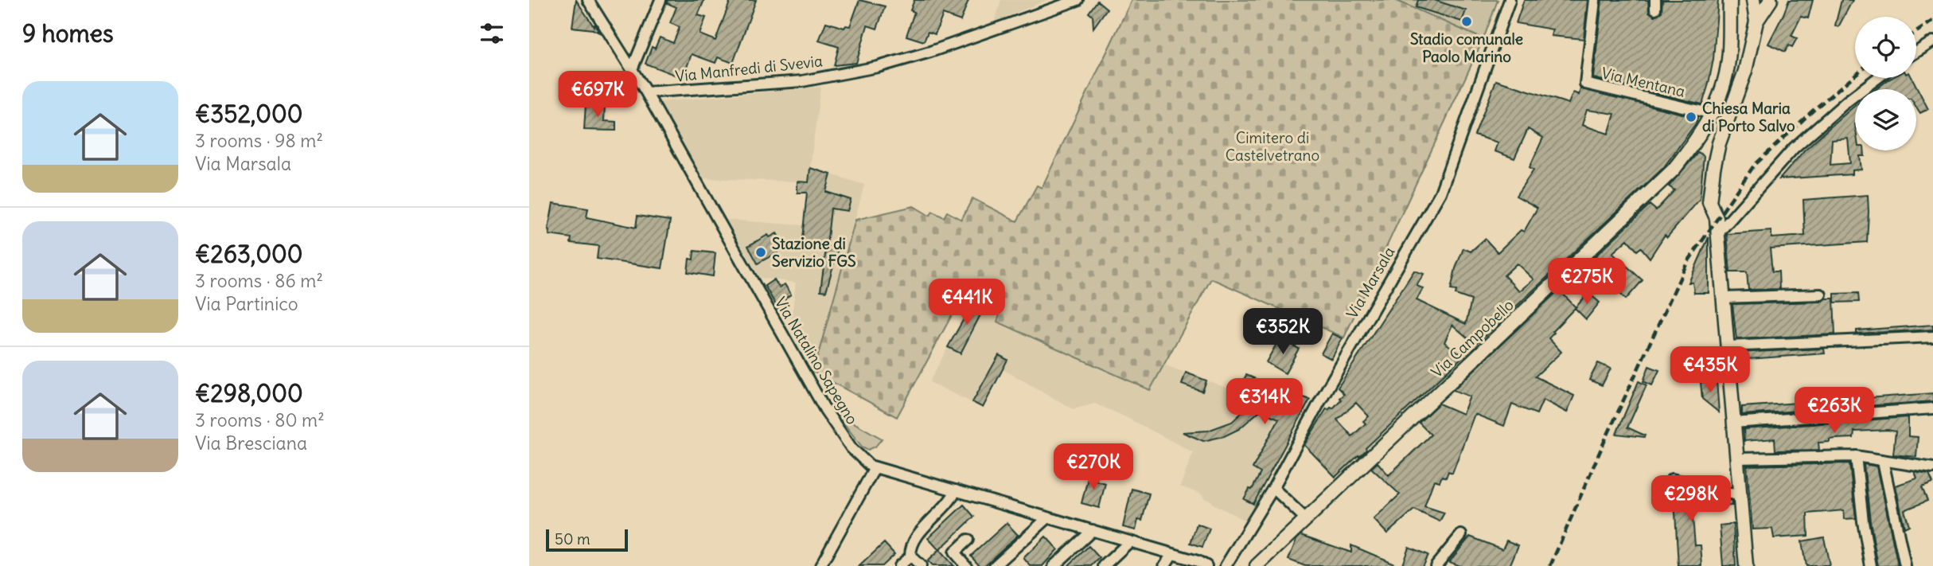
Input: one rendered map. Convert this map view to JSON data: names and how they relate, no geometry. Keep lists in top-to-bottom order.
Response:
{
  "streets": {
    "main road": ["Via Campobello"],
    "street": [
      "Via Manfredi di Svevia",
      "Via Mentana",
      "Via Marsala",
      "Via Natalino Sapegno"
    ]
  },
  "crossings": [
    ["Via Manfredi di Svevia", "Via Natalino Sapegno"],
    ["Via Mentana", "Via Campobello"],
    ["Via Marsala", "Via Natalino Sapegno"]
  ],
  "parks": ["Cimitero di Castelvetrano"],
  "places": ["Stadio comunale Paolo Marino", "Chiesa Maria di Porto Salvo", "Stazione di Servizio FGS"],
  "scale_bar": "50 m",
  "page": {
    "heading": "9 homes",
    "list": [
      {
        "name": "€352,000",
        "note": "3 rooms · 98 m² · Via Marsala"
      },
      {
        "name": "€263,000",
        "note": "3 rooms · 86 m² · Via Partinico"
      },
      {
        "name": "€298,000",
        "note": "3 rooms · 80 m² · Via Bresciana"
      }
    ],
    "price": [
      "€697K",
      "€275K",
      "€441K",
      "€352K",
      "€435K",
      "€314K",
      "€263K",
      "€270K",
      "€298K"
    ],
    "scale": "50 m"
  }
}
